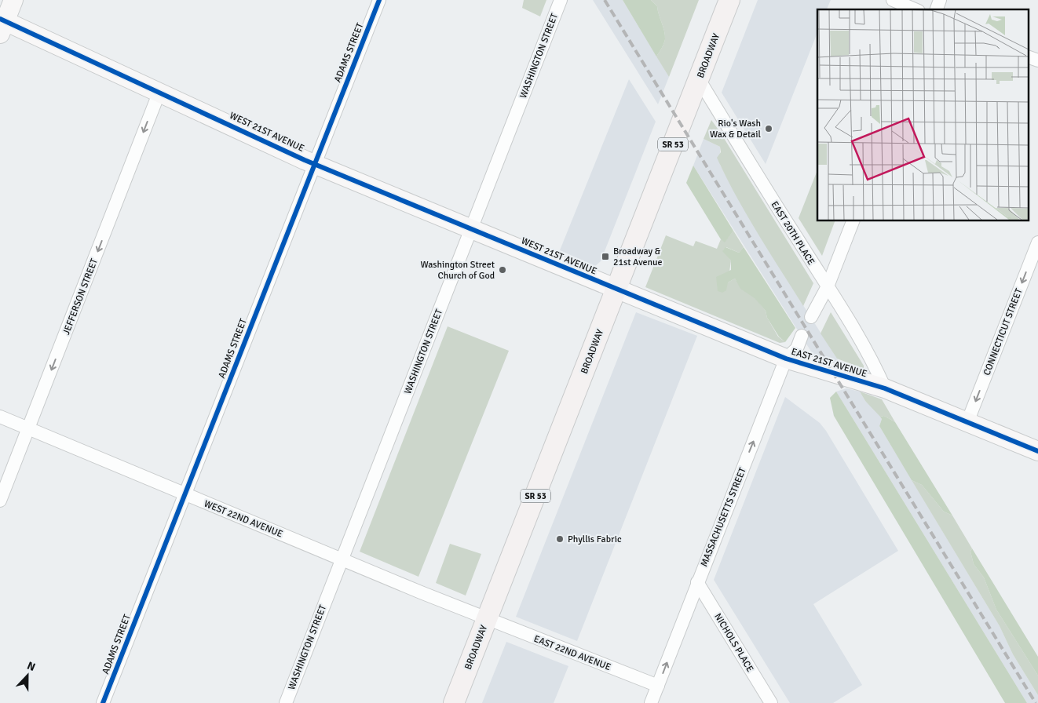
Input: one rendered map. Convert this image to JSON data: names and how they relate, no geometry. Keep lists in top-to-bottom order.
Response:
{
  "streets": {
    "main road": ["BROADWAY", "SR 53"],
    "street": [
      "ADAMS STREET",
      "WASHINGTON STREET",
      "WEST 21ST AVENUE",
      "EAST 20TH PLACE",
      "JEFFERSON STREET",
      "CONNECTICUT STREET",
      "EAST 21ST AVENUE",
      "MASSACHUSETTS STREET",
      "WEST 22ND AVENUE",
      "NICHOLS PLACE",
      "EAST 22ND AVENUE"
    ]
  },
  "crossings": [
    ["ADAMS STREET", "WEST 21ST AVENUE"],
    ["ADAMS STREET", "WEST 22ND AVENUE"],
    ["WASHINGTON STREET", "WEST 21ST AVENUE"],
    ["WASHINGTON STREET", "WEST 22ND AVENUE"],
    ["BROADWAY", "WEST 21ST AVENUE"],
    ["BROADWAY", "EAST 20TH PLACE"],
    ["BROADWAY", "EAST 21ST AVENUE"],
    ["BROADWAY", "WEST 22ND AVENUE"],
    ["BROADWAY", "EAST 22ND AVENUE"],
    ["WEST 21ST AVENUE", "JEFFERSON STREET"],
    ["WEST 21ST AVENUE", "EAST 21ST AVENUE"],
    ["EAST 20TH PLACE", "EAST 21ST AVENUE"],
    ["JEFFERSON STREET", "WEST 22ND AVENUE"],
    ["CONNECTICUT STREET", "EAST 21ST AVENUE"],
    ["EAST 21ST AVENUE", "MASSACHUSETTS STREET"],
    ["MASSACHUSETTS STREET", "NICHOLS PLACE"],
    ["MASSACHUSETTS STREET", "EAST 22ND AVENUE"],
    ["WEST 22ND AVENUE", "EAST 22ND AVENUE"]
  ],
  "one_way": ["JEFFERSON STREET", "CONNECTICUT STREET", "MASSACHUSETTS STREET"],
  "places": {
    "other": ["Rio's Wash Wax & Detail", "Washington Street Church of God", "Phyllis Fabric"],
    "transit": ["Broadway & 21st Avenue"]
  },
  "north": "top"
}
